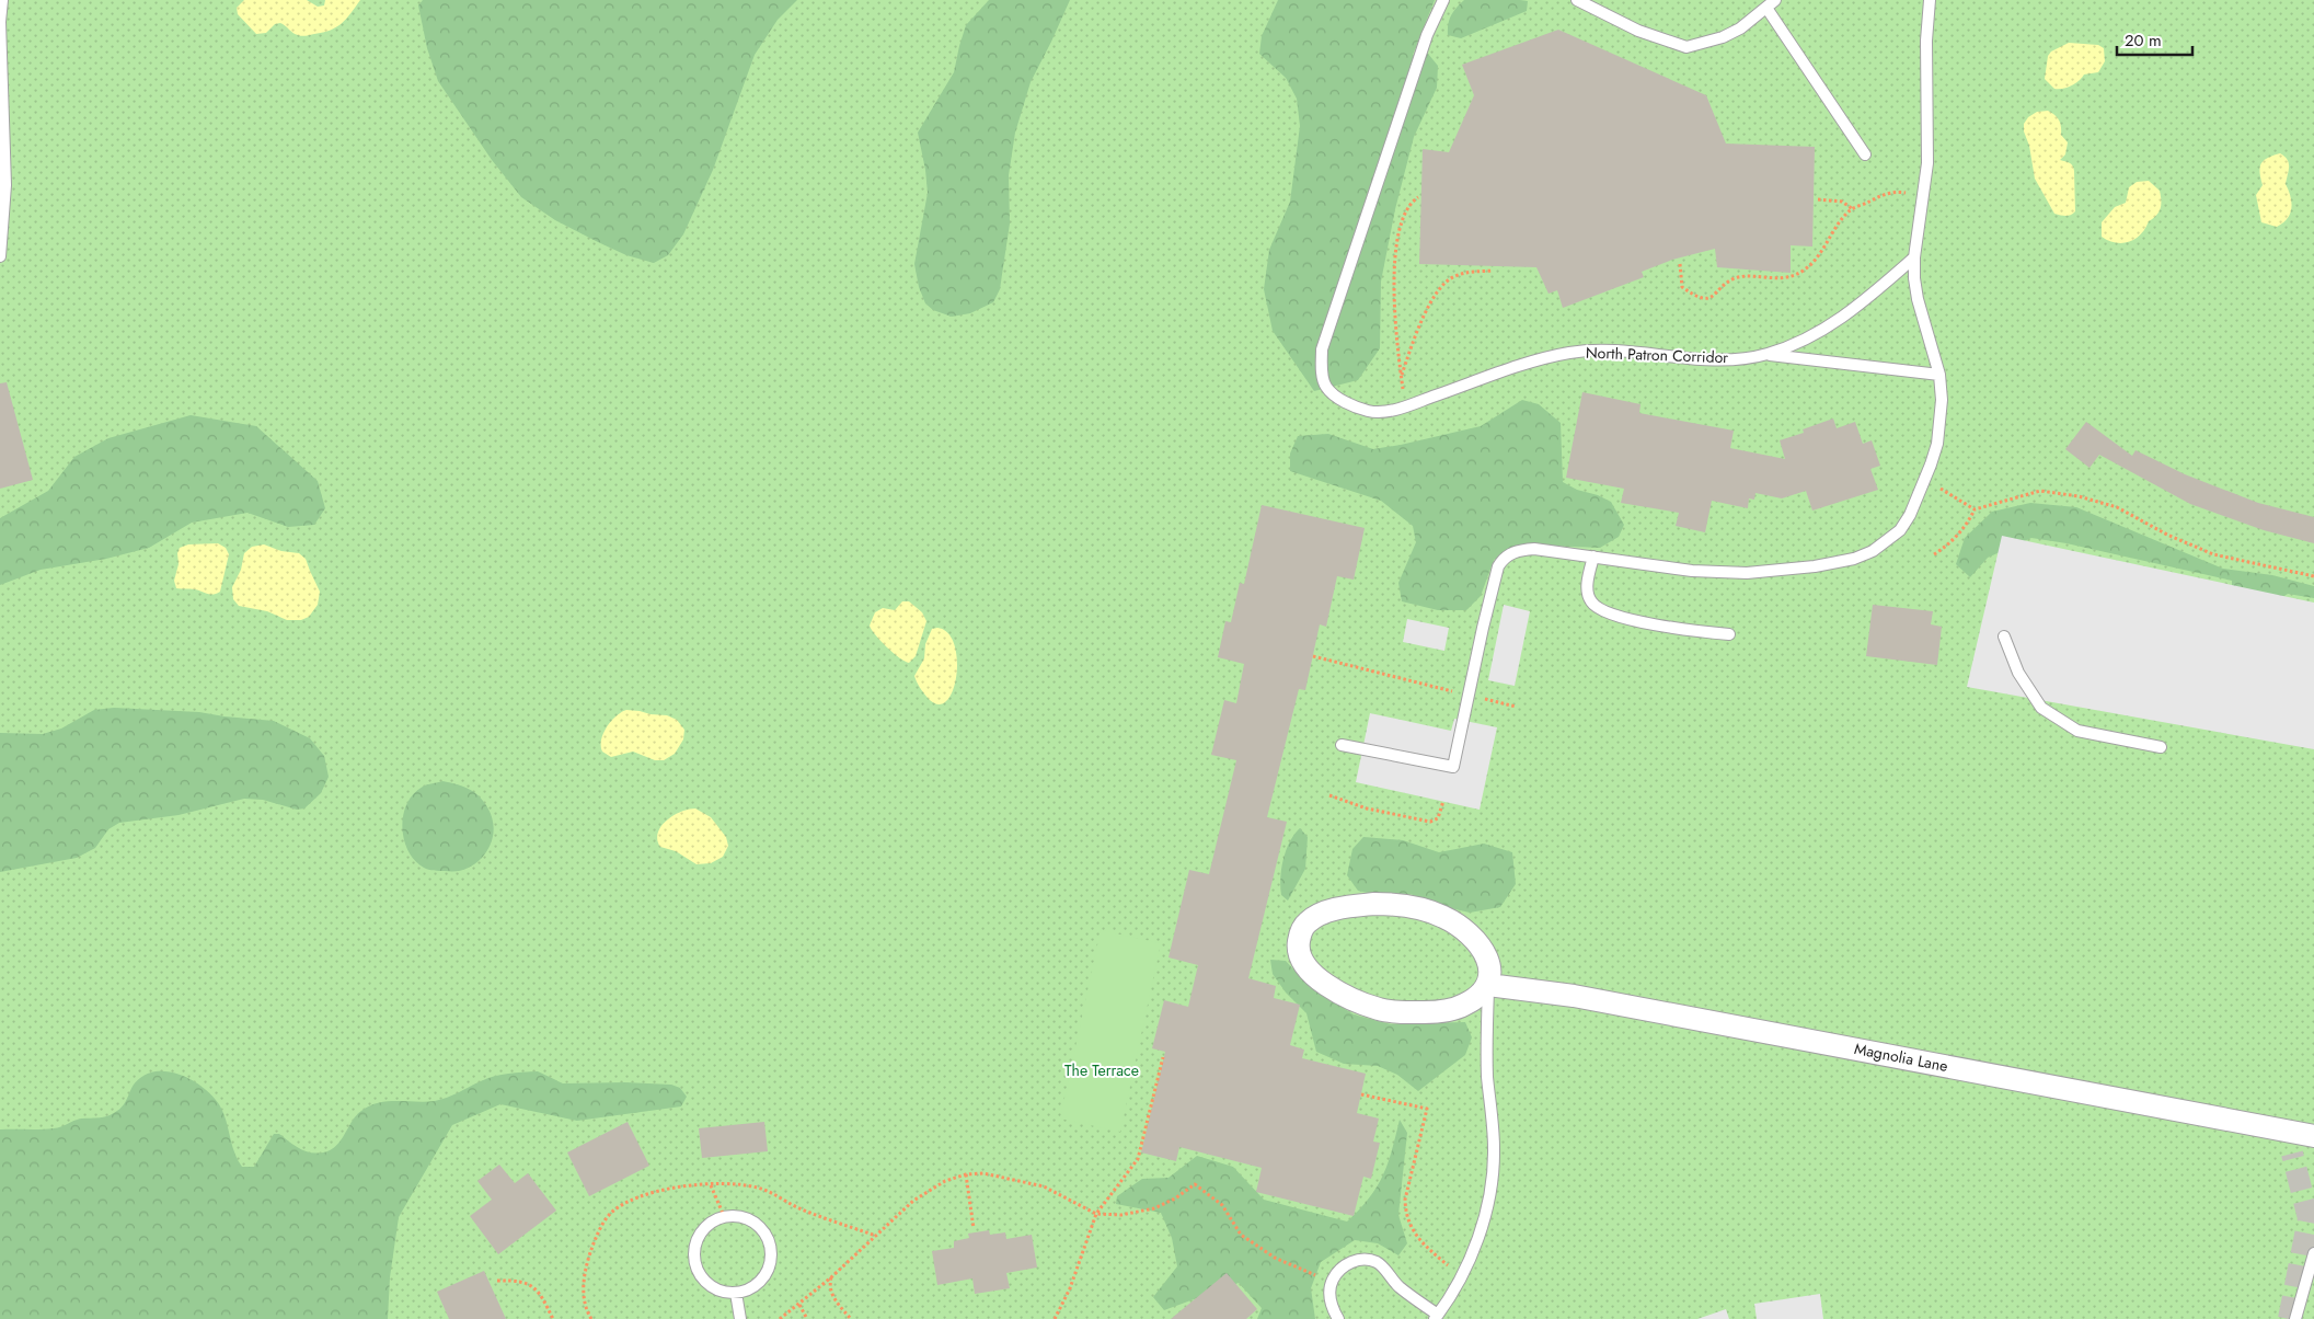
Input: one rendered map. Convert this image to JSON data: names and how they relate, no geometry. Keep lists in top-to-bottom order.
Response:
{
  "streets": {
    "street": ["Magnolia Lane"],
    "lane": ["North Patron Corridor"]
  },
  "parks": ["The Terrace"],
  "scale_bar": "20 m"
}
